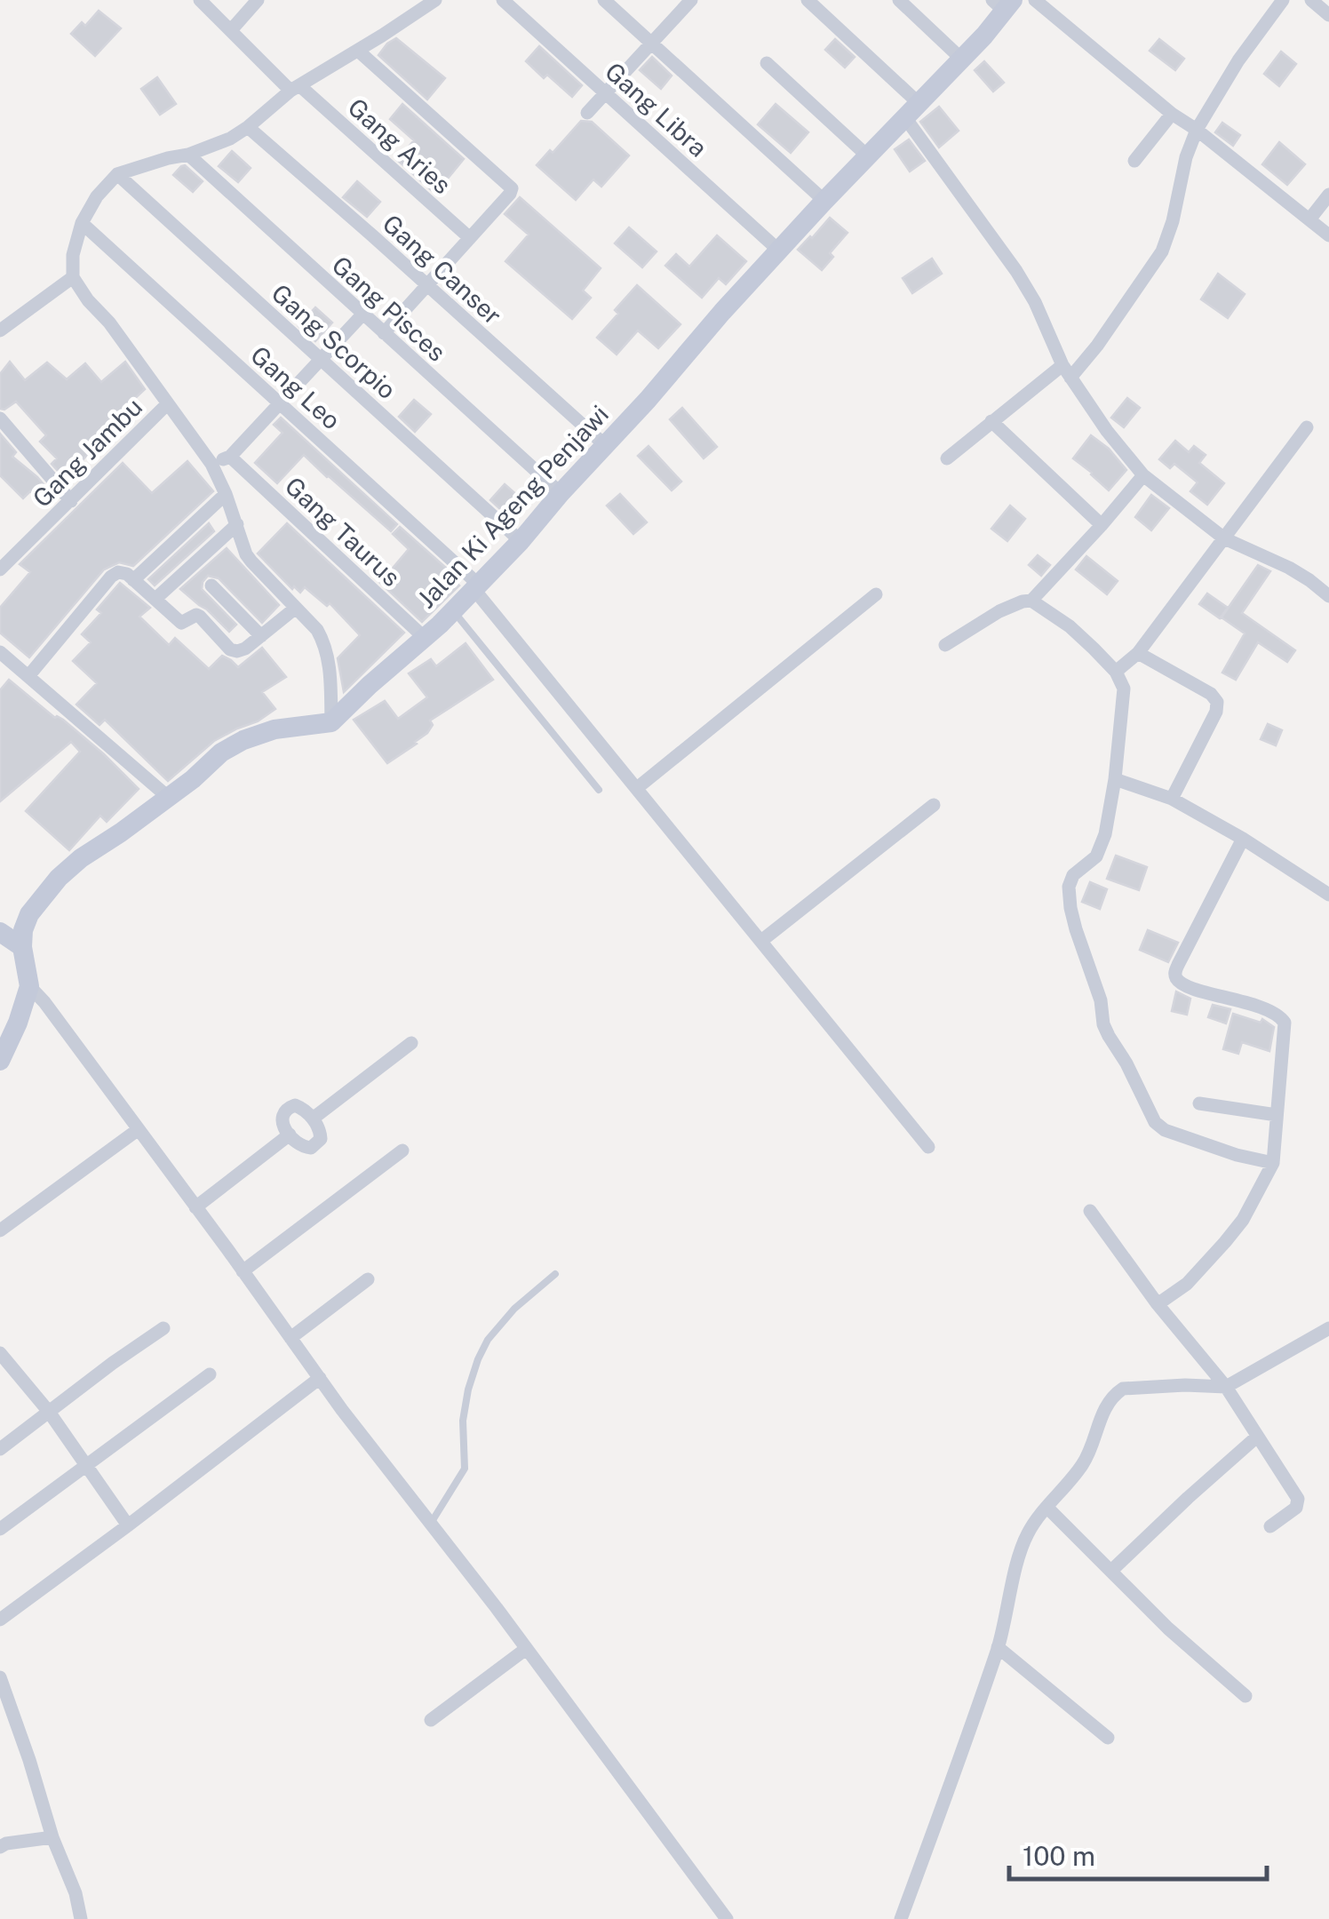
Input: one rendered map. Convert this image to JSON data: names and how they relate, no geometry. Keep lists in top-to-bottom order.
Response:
{
  "streets": {
    "main road": ["Jalan Ki Ageng Penjawi"],
    "street": [
      "Gang Libra",
      "Gang Aries",
      "Gang Canser",
      "Gang Pisces",
      "Gang Scorpio",
      "Gang Leo",
      "Gang Jambu",
      "Gang Taurus"
    ]
  },
  "crossings": [
    ["Gang Libra", "Jalan Ki Ageng Penjawi"],
    ["Gang Canser", "Jalan Ki Ageng Penjawi"],
    ["Gang Pisces", "Jalan Ki Ageng Penjawi"],
    ["Gang Scorpio", "Jalan Ki Ageng Penjawi"],
    ["Gang Leo", "Jalan Ki Ageng Penjawi"],
    ["Jalan Ki Ageng Penjawi", "Gang Taurus"]
  ],
  "scale_bar": "100 m"
}
